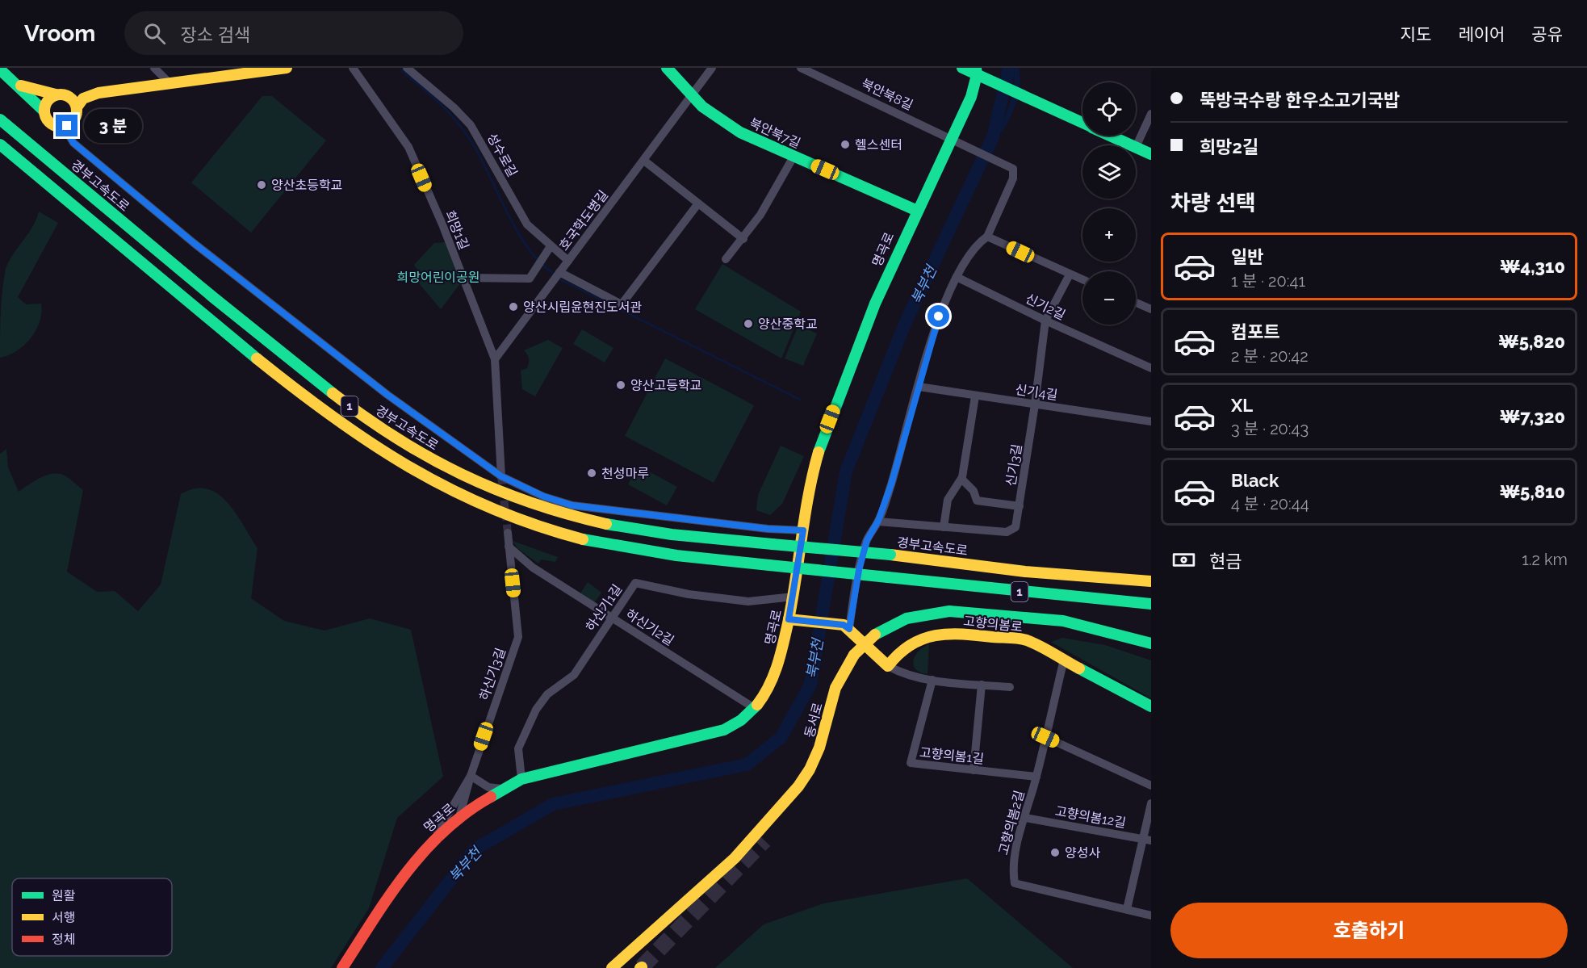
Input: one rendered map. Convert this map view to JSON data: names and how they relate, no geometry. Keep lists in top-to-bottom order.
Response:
{
  "streets": {
    "main road": [
      "북안북7길",
      "경부고속도로",
      "명곡로",
      "1",
      "고향의봄로",
      "동서로"
    ],
    "street": [
      "북안북8길",
      "성수로길",
      "호국학도병길",
      "희망1길",
      "신기2길",
      "신기4길",
      "신기3길",
      "하신기1길",
      "하신기2길",
      "하신기3길",
      "고향의봄1길",
      "고향의봄12길",
      "고향의봄2길"
    ]
  },
  "crossings": [
    ["북안북8길", "명곡로"],
    ["북안북7길", "호국학도병길"],
    ["북안북7길", "명곡로"],
    ["성수로길", "호국학도병길"],
    ["호국학도병길", "희망1길"],
    ["명곡로", "하신기1길"],
    ["명곡로", "하신기2길"],
    ["명곡로", "하신기3길"],
    ["신기2길", "신기3길"],
    ["신기4길", "신기3길"],
    ["하신기1길", "하신기2길"],
    ["고향의봄로", "고향의봄2길"],
    ["하신기2길", "하신기3길"],
    ["고향의봄1길", "고향의봄2길"],
    ["고향의봄12길", "고향의봄2길"]
  ],
  "water": ["북부천"],
  "parks": ["희망어린이공원"],
  "places": [
    "헬스센터",
    "양산초등학교",
    "양산시립윤현진도서관",
    "양산중학교",
    "양산고등학교",
    "천성마루",
    "양성사"
  ],
  "legend": ["원활", "서행", "정체"],
  "page": {
    "header": "Vroom",
    "search": "장소 검색",
    "nav": ["지도", "레이어", "공유"],
    "banner": ["뚝방국수랑 한우소고기국밥", "희망2길"],
    "map_buttons": ["+", "−"],
    "bubble": "3 분",
    "heading": "차량 선택",
    "list": [
      {
        "name": "일반",
        "note": "1 분 · 20:41",
        "value": "₩4,310"
      },
      {
        "name": "컴포트",
        "note": "2 분 · 20:42",
        "value": "₩5,820"
      },
      {
        "name": "XL",
        "note": "3 분 · 20:43",
        "value": "₩7,320"
      },
      {
        "name": "Black",
        "note": "4 분 · 20:44",
        "value": "₩5,810"
      }
    ],
    "pay": ["현금", "1.2 km"],
    "buttons": "호출하기"
  }
}
